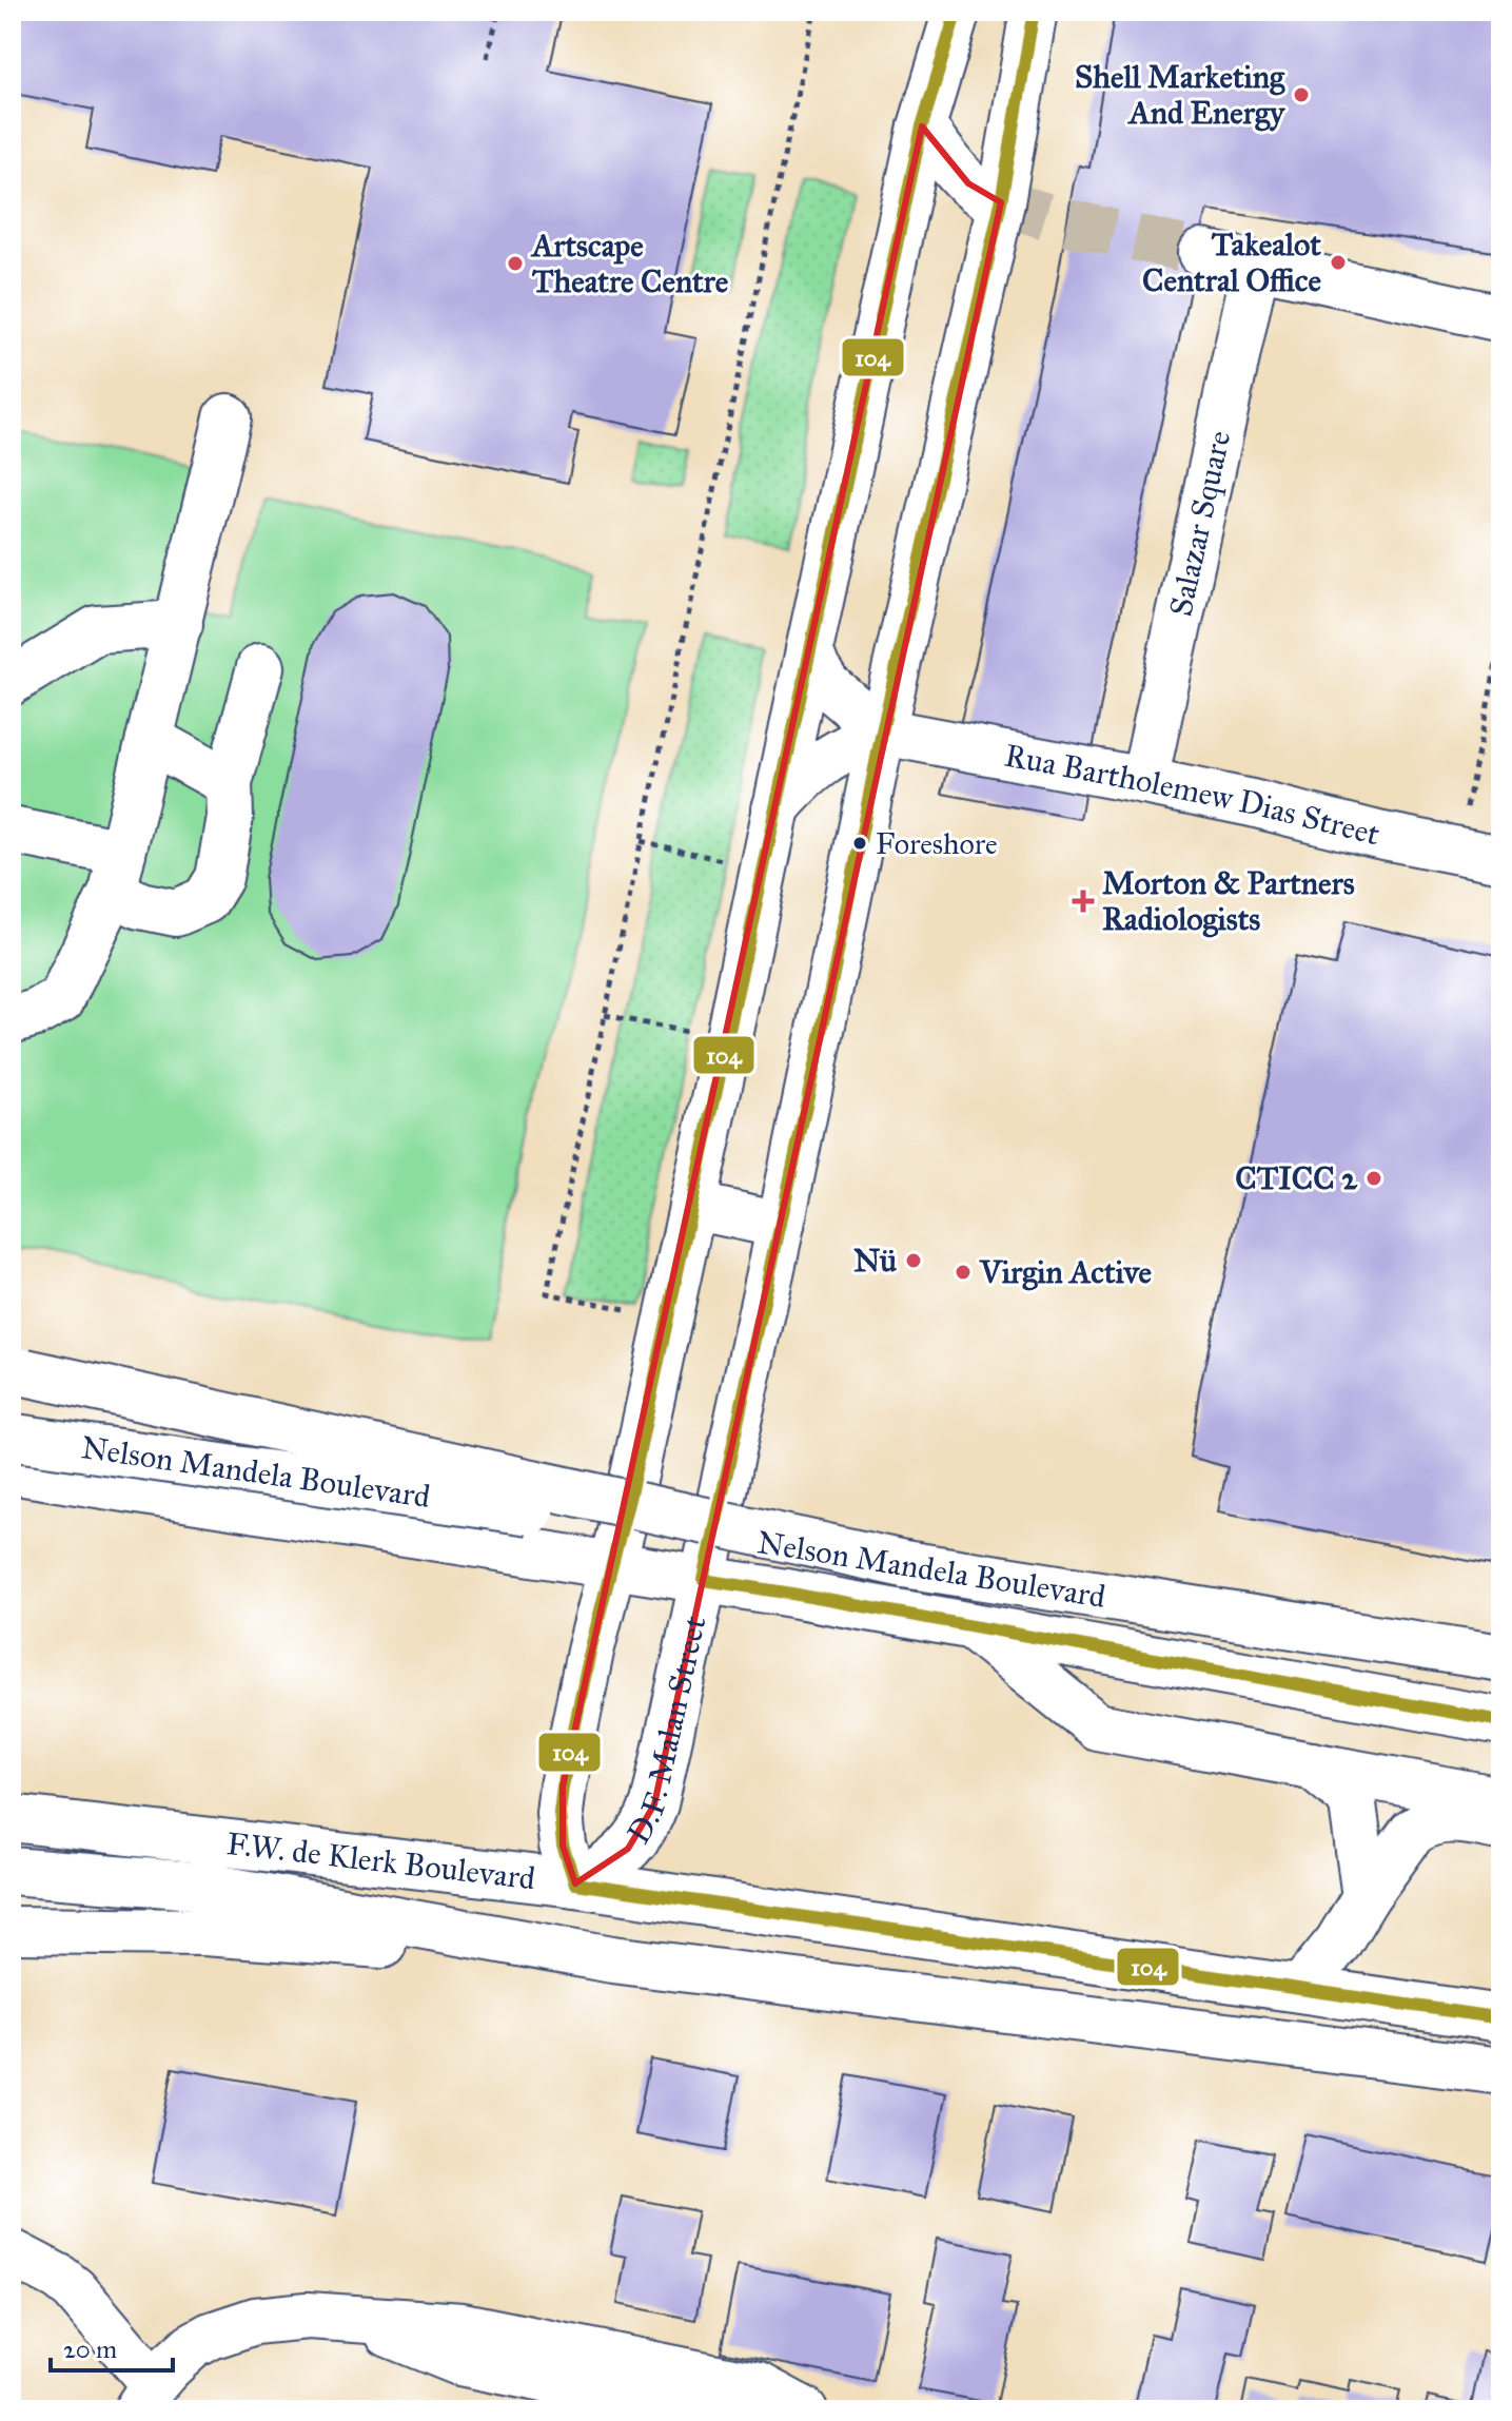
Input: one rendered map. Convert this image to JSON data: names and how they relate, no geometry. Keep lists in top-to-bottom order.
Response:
{
  "streets": {
    "main road": [
      "Salazar Square",
      "Rua Bartholemew Dias Street",
      "Nelson Mandela Boulevard",
      "D.F. Malan Street",
      "F.W. de Klerk Boulevard"
    ]
  },
  "crossings": [
    ["Salazar Square", "Rua Bartholemew Dias Street"],
    ["Rua Bartholemew Dias Street", "D.F. Malan Street"],
    ["D.F. Malan Street", "F.W. de Klerk Boulevard"]
  ],
  "places": {
    "other": [
      "Shell Marketing And Energy",
      "Takealot Central Office",
      "Artscape Theatre Centre",
      "Foreshore",
      "CTICC 2",
      "Nü",
      "Virgin Active"
    ],
    "health": ["Morton & Partners Radiologists"]
  },
  "lines": ["transit line 104"],
  "scale_bar": "20 m"
}
